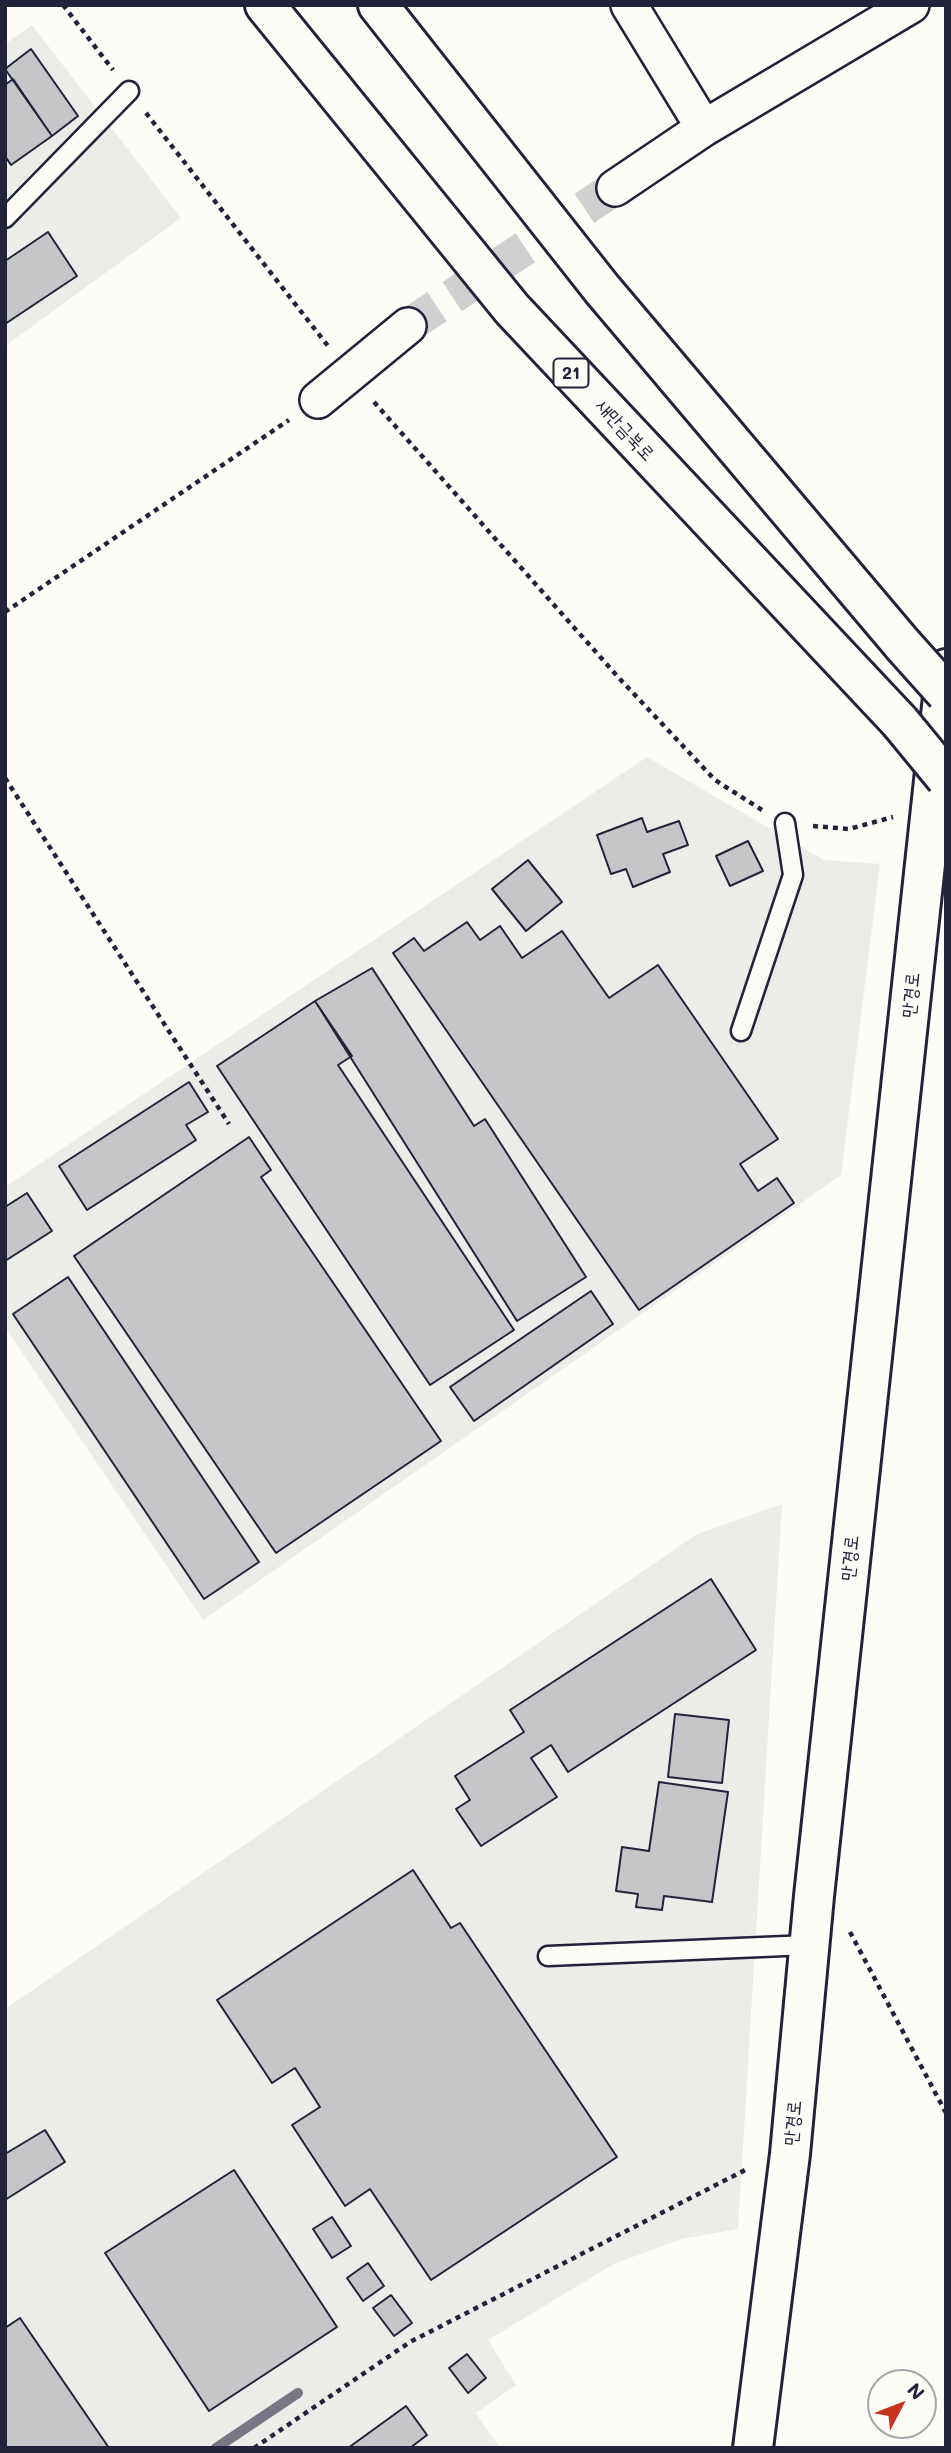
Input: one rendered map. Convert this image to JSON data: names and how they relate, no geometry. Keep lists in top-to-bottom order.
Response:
{
  "streets": {
    "main road": ["21", "새만금북로", "만경로"]
  },
  "crossings": [
    ["새만금북로", "만경로"]
  ],
  "north": "top right"
}
